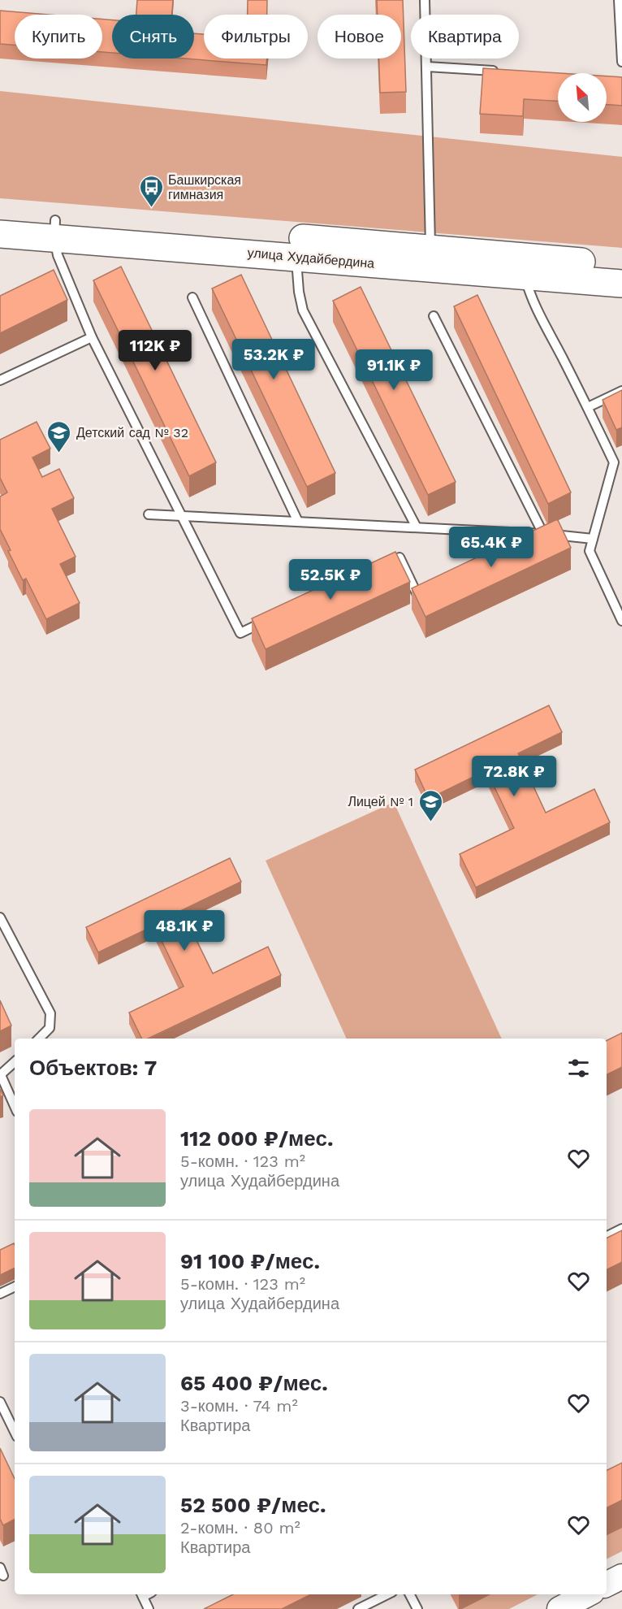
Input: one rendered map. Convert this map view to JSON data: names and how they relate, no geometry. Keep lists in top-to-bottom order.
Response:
{
  "streets": {
    "main road": ["улица Худайбердина"]
  },
  "places": {
    "bus stop": ["Башкирская гимназия"],
    "school or university": ["Детский сад № 32", "Лицей № 1"]
  },
  "north": "top left",
  "page": {
    "chip": [
      "Купить",
      "Снять",
      "Фильтры",
      "Новое",
      "Квартира"
    ],
    "price": [
      "112K ₽",
      "53.2K ₽",
      "91.1K ₽",
      "65.4K ₽",
      "52.5K ₽",
      "72.8K ₽",
      "48.1K ₽"
    ],
    "heading": "Объектов: 7",
    "list": [
      {
        "name": "112 000 ₽/мес.",
        "note": "5-комн. · 123 m² · улица Худайбердина"
      },
      {
        "name": "91 100 ₽/мес.",
        "note": "5-комн. · 123 m² · улица Худайбердина"
      },
      {
        "name": "65 400 ₽/мес.",
        "note": "3-комн. · 74 m² · Квартира"
      },
      {
        "name": "52 500 ₽/мес.",
        "note": "2-комн. · 80 m² · Квартира"
      }
    ]
  }
}
